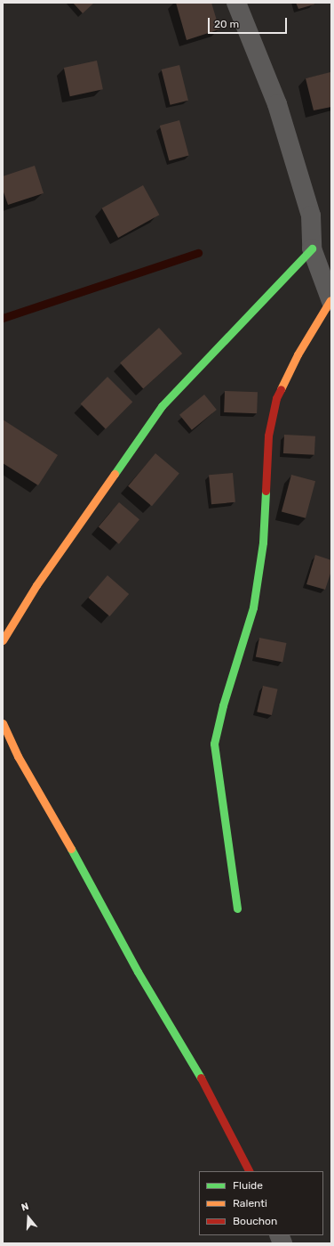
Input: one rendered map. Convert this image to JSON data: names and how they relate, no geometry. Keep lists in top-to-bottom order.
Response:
{
  "legend": ["Fluide", "Ralenti", "Bouchon"],
  "scale_bar": "20 m",
  "north": "top"
}
